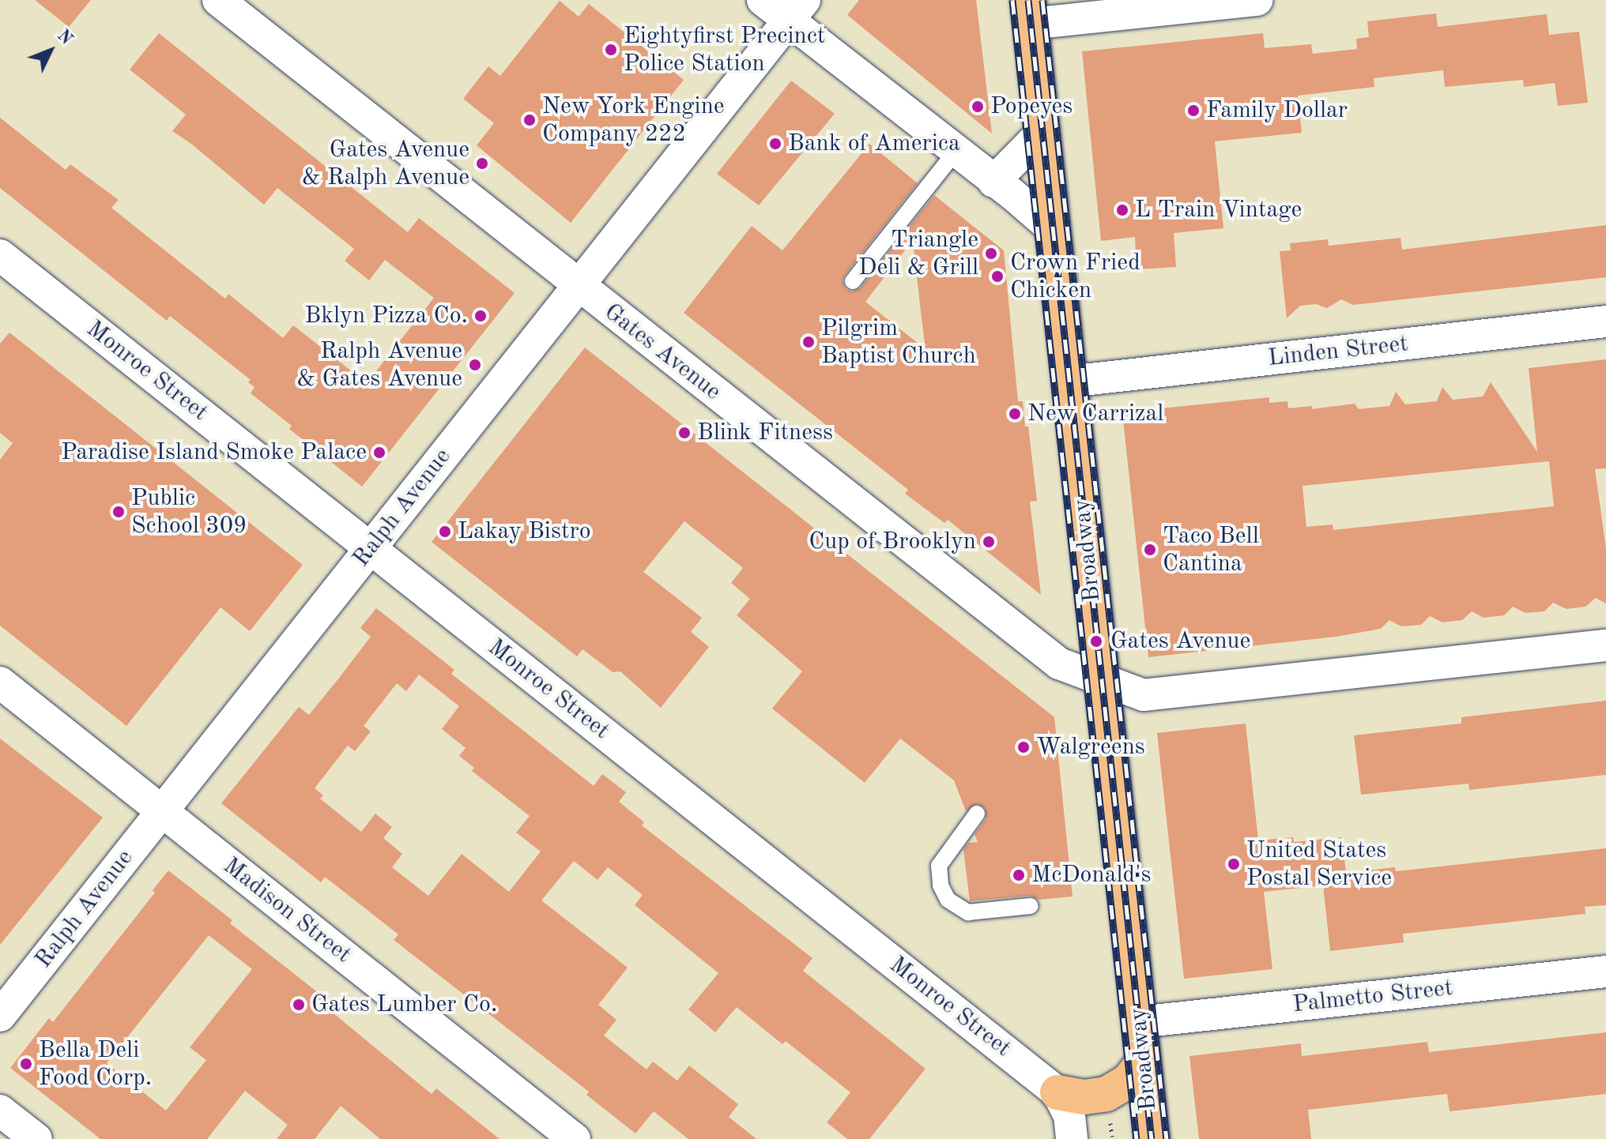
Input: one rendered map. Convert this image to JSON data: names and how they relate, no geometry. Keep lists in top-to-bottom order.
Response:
{
  "streets": {
    "main road": ["Broadway"],
    "street": [
      "Linden Street",
      "Gates Avenue",
      "Monroe Street",
      "Ralph Avenue",
      "Madison Street",
      "Palmetto Street"
    ]
  },
  "crossings": [
    ["Linden Street", "Broadway"],
    ["Gates Avenue", "Ralph Avenue"],
    ["Gates Avenue", "Broadway"],
    ["Monroe Street", "Ralph Avenue"],
    ["Ralph Avenue", "Madison Street"],
    ["Broadway", "Palmetto Street"]
  ],
  "places": [
    "Eightyfirst Precinct Police Station",
    "Popeyes",
    "Family Dollar",
    "New York Engine Company 222",
    "Bank of America",
    "Gates Avenue & Ralph Avenue",
    "L Train Vintage",
    "Triangle Deli & Grill",
    "Crown Fried Chicken",
    "Bklyn Pizza Co.",
    "Pilgrim Baptist Church",
    "Ralph Avenue & Gates Avenue",
    "New Carrizal",
    "Blink Fitness",
    "Paradise Island Smoke Palace",
    "Public School 309",
    "Lakay Bistro",
    "Cup of Brooklyn",
    "Taco Bell Cantina",
    "Gates Avenue",
    "Walgreens",
    "United States Postal Service",
    "McDonald's",
    "Gates Lumber Co.",
    "Bella Deli Food Corp."
  ],
  "north": "top right"
}
